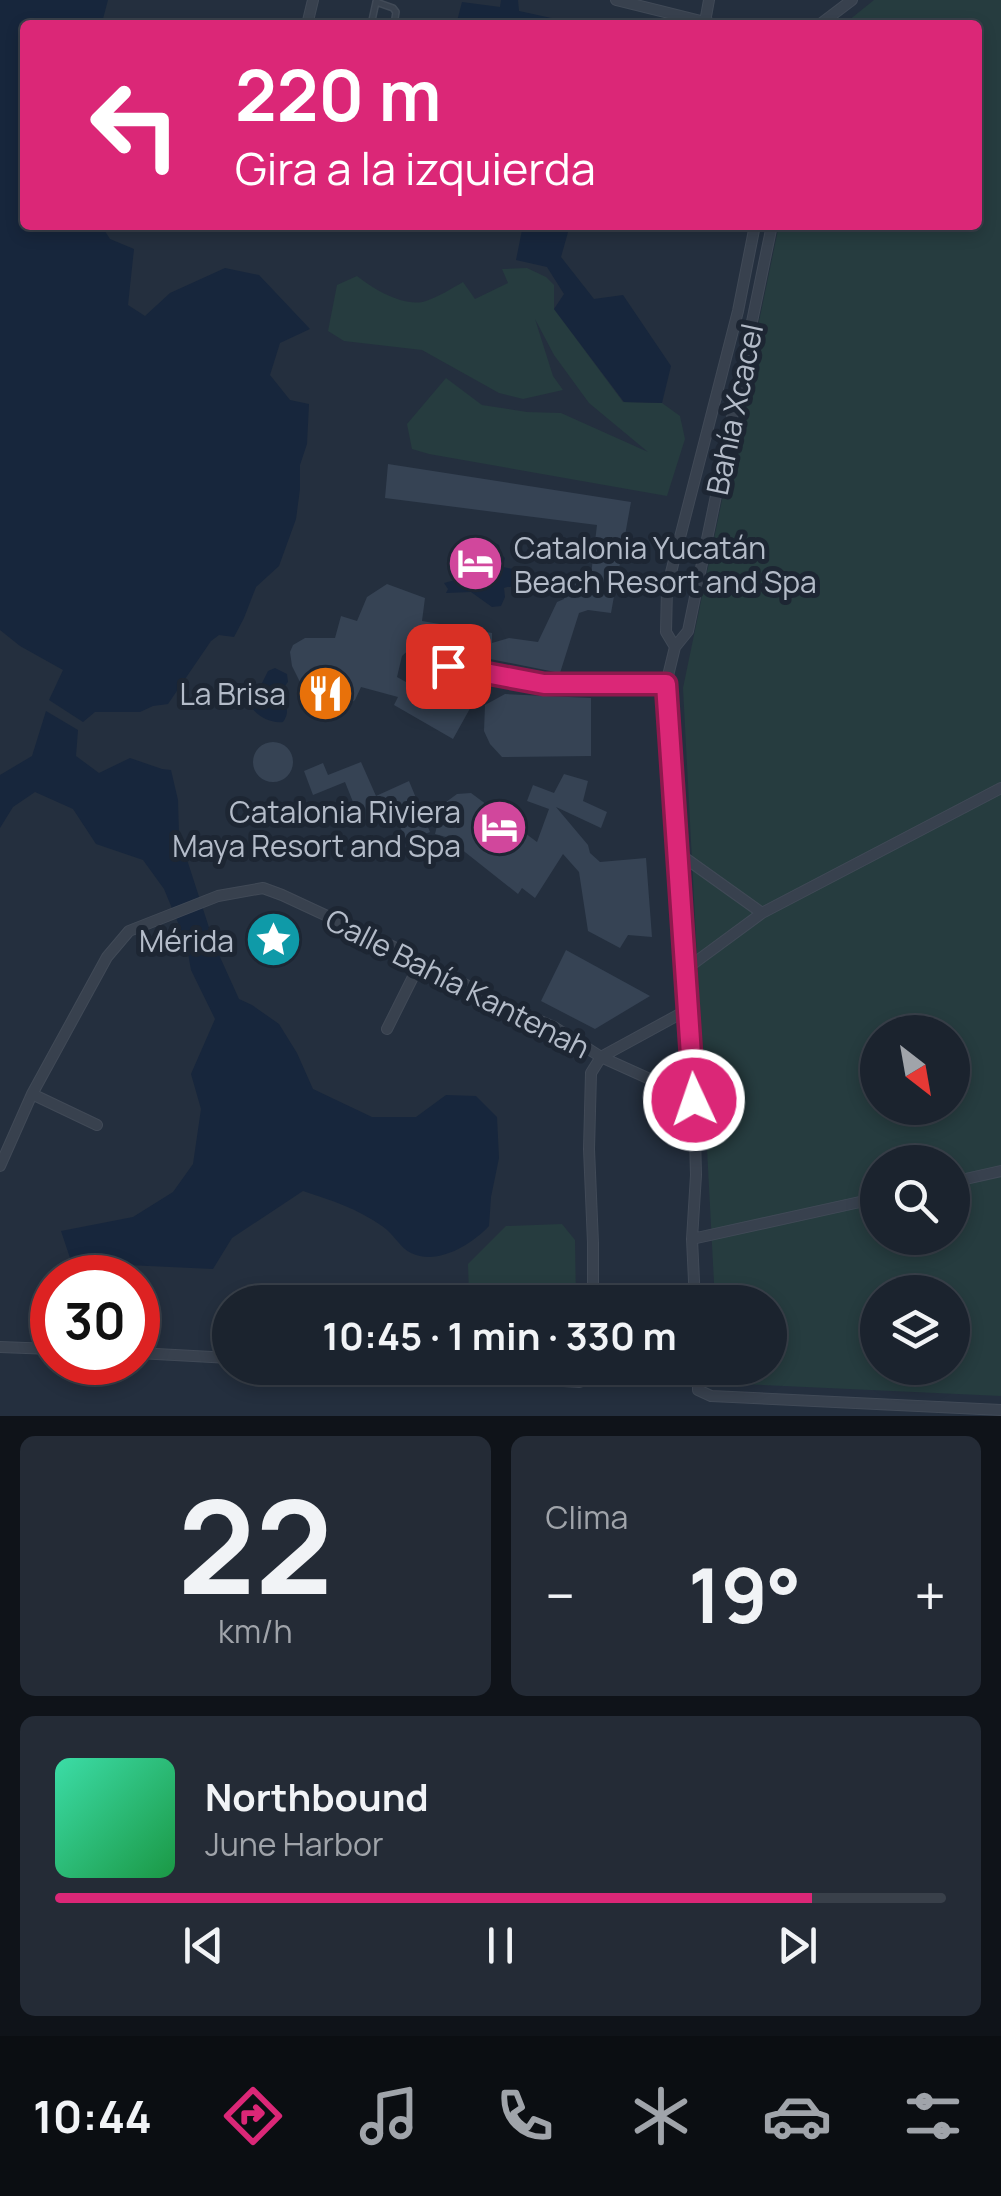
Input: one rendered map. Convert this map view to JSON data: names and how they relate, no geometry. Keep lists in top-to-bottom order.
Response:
{
  "streets": {
    "street": ["Bahía Xcacel", "Calle Bahía Kantenah"]
  },
  "crossings": [
    ["Bahía Xcacel", "Calle Bahía Kantenah"]
  ],
  "places": {
    "hotel": ["Catalonia Yucatán Beach Resort and Spa", "Catalonia Riviera Maya Resort and Spa"],
    "restaurant": ["La Brisa"],
    "place": ["Mérida"]
  },
  "north": "bottom right",
  "page": {
    "turn": ["220 m", "Gira a la izquierda"],
    "limit": "30",
    "trip": "10:45 · 1 min · 330 m",
    "tile": [
      ["22", "km/h"],
      "Clima"
    ],
    "heat": ["−", "19°", "+"],
    "song": ["Northbound", "June Harbor"],
    "tabs": "10:44"
  }
}
